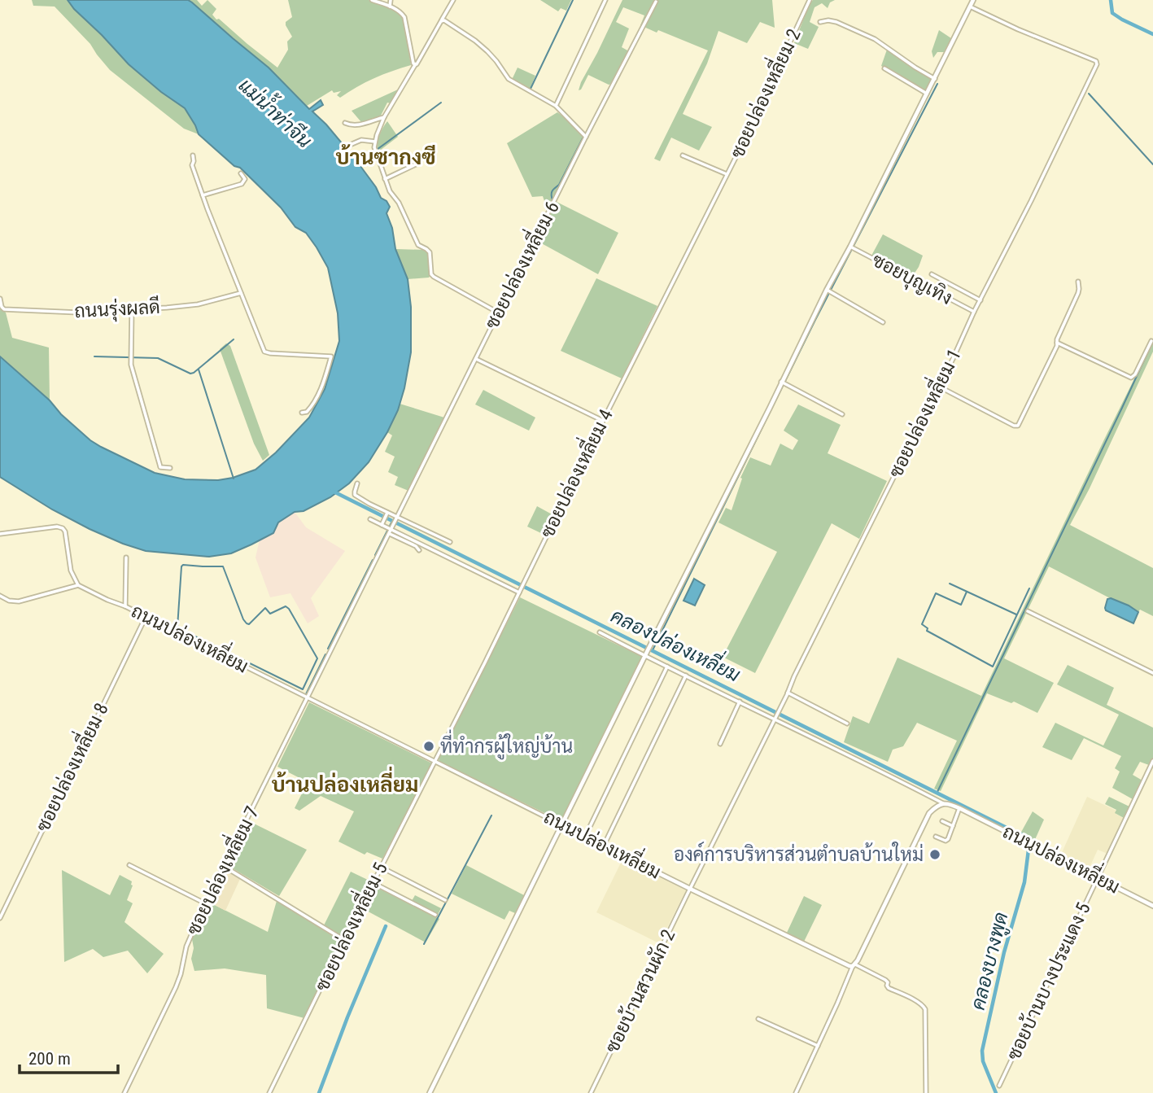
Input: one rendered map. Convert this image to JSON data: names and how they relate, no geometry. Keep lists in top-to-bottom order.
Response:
{
  "streets": {
    "street": [
      "ซอยปล่องเหลี่ยม 2",
      "ซอยปล่องเหลี่ยม 6",
      "ซอยบุญเทิง",
      "ถนนรุ่งผลดี",
      "ซอยปล่องเหลี่ยม 1",
      "ซอยปล่องเหลี่ยม 4",
      "ถนนปล่องเหลี่ยม",
      "ซอยปล่องเหลี่ยม 8",
      "ซอยปล่องเหลี่ยม 7",
      "ซอยปล่องเหลี่ยม 5",
      "ซอยบ้านบางประแดง 5",
      "ซอยบ้านสวนผัก 2"
    ]
  },
  "crossings": [
    ["ซอยปล่องเหลี่ยม 2", "ซอยปล่องเหลี่ยม 4"],
    ["ซอยปล่องเหลี่ยม 6", "ซอยปล่องเหลี่ยม 7"],
    ["ซอยบุญเทิง", "ซอยปล่องเหลี่ยม 1"],
    ["ซอยปล่องเหลี่ยม 1", "ถนนปล่องเหลี่ยม"],
    ["ซอยปล่องเหลี่ยม 1", "ซอยบ้านสวนผัก 2"],
    ["ซอยปล่องเหลี่ยม 4", "ถนนปล่องเหลี่ยม"],
    ["ซอยปล่องเหลี่ยม 4", "ซอยปล่องเหลี่ยม 5"],
    ["ถนนปล่องเหลี่ยม", "ซอยปล่องเหลี่ยม 8"],
    ["ถนนปล่องเหลี่ยม", "ซอยปล่องเหลี่ยม 7"],
    ["ถนนปล่องเหลี่ยม", "ซอยปล่องเหลี่ยม 5"],
    ["ถนนปล่องเหลี่ยม", "ซอยบ้านบางประแดง 5"],
    ["ถนนปล่องเหลี่ยม", "ซอยบ้านสวนผัก 2"]
  ],
  "districts": ["บ้านซากงซี", "บ้านปล่องเหลี่ยม"],
  "water": ["แม่น้ำท่าจีน", "คลองปล่องเหลี่ยม", "คลองบางพูด"],
  "places": ["ที่ทำกรผู้ใหญ่บ้าน", "องค์การบริหารส่วนตำบลบ้านใหม่"],
  "scale_bar": "200 m"
}
